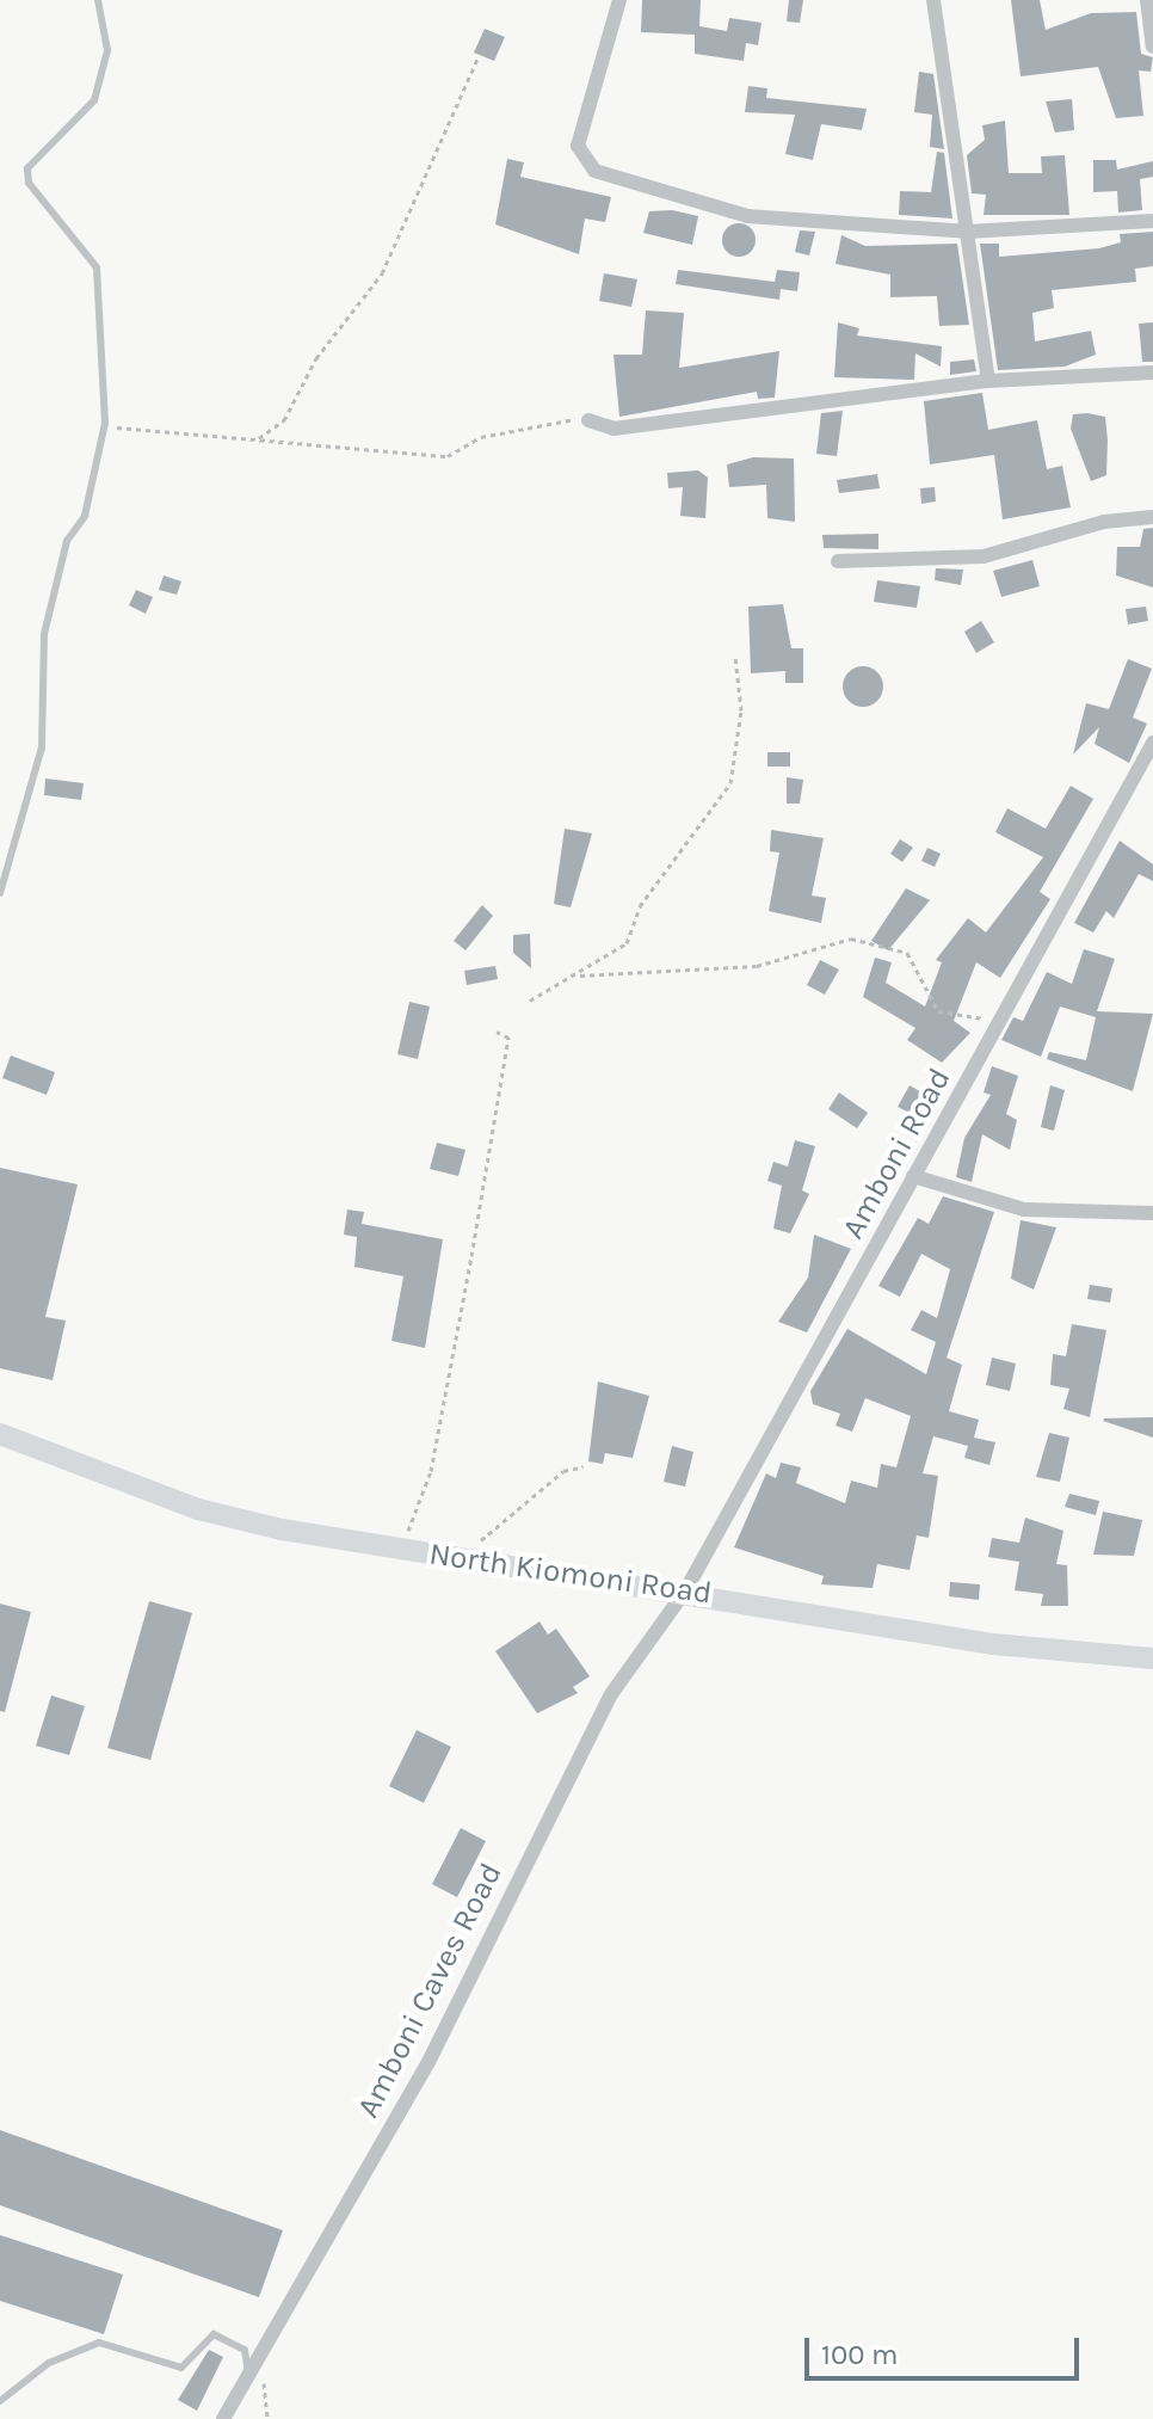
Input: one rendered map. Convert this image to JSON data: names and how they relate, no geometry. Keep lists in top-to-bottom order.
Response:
{
  "streets": {
    "main road": ["North Kiomoni Road"],
    "street": ["Amboni Road", "Amboni Caves Road"]
  },
  "crossings": [
    ["Amboni Road", "North Kiomoni Road"],
    ["Amboni Road", "Amboni Caves Road"],
    ["North Kiomoni Road", "Amboni Caves Road"]
  ],
  "scale_bar": "100 m"
}
